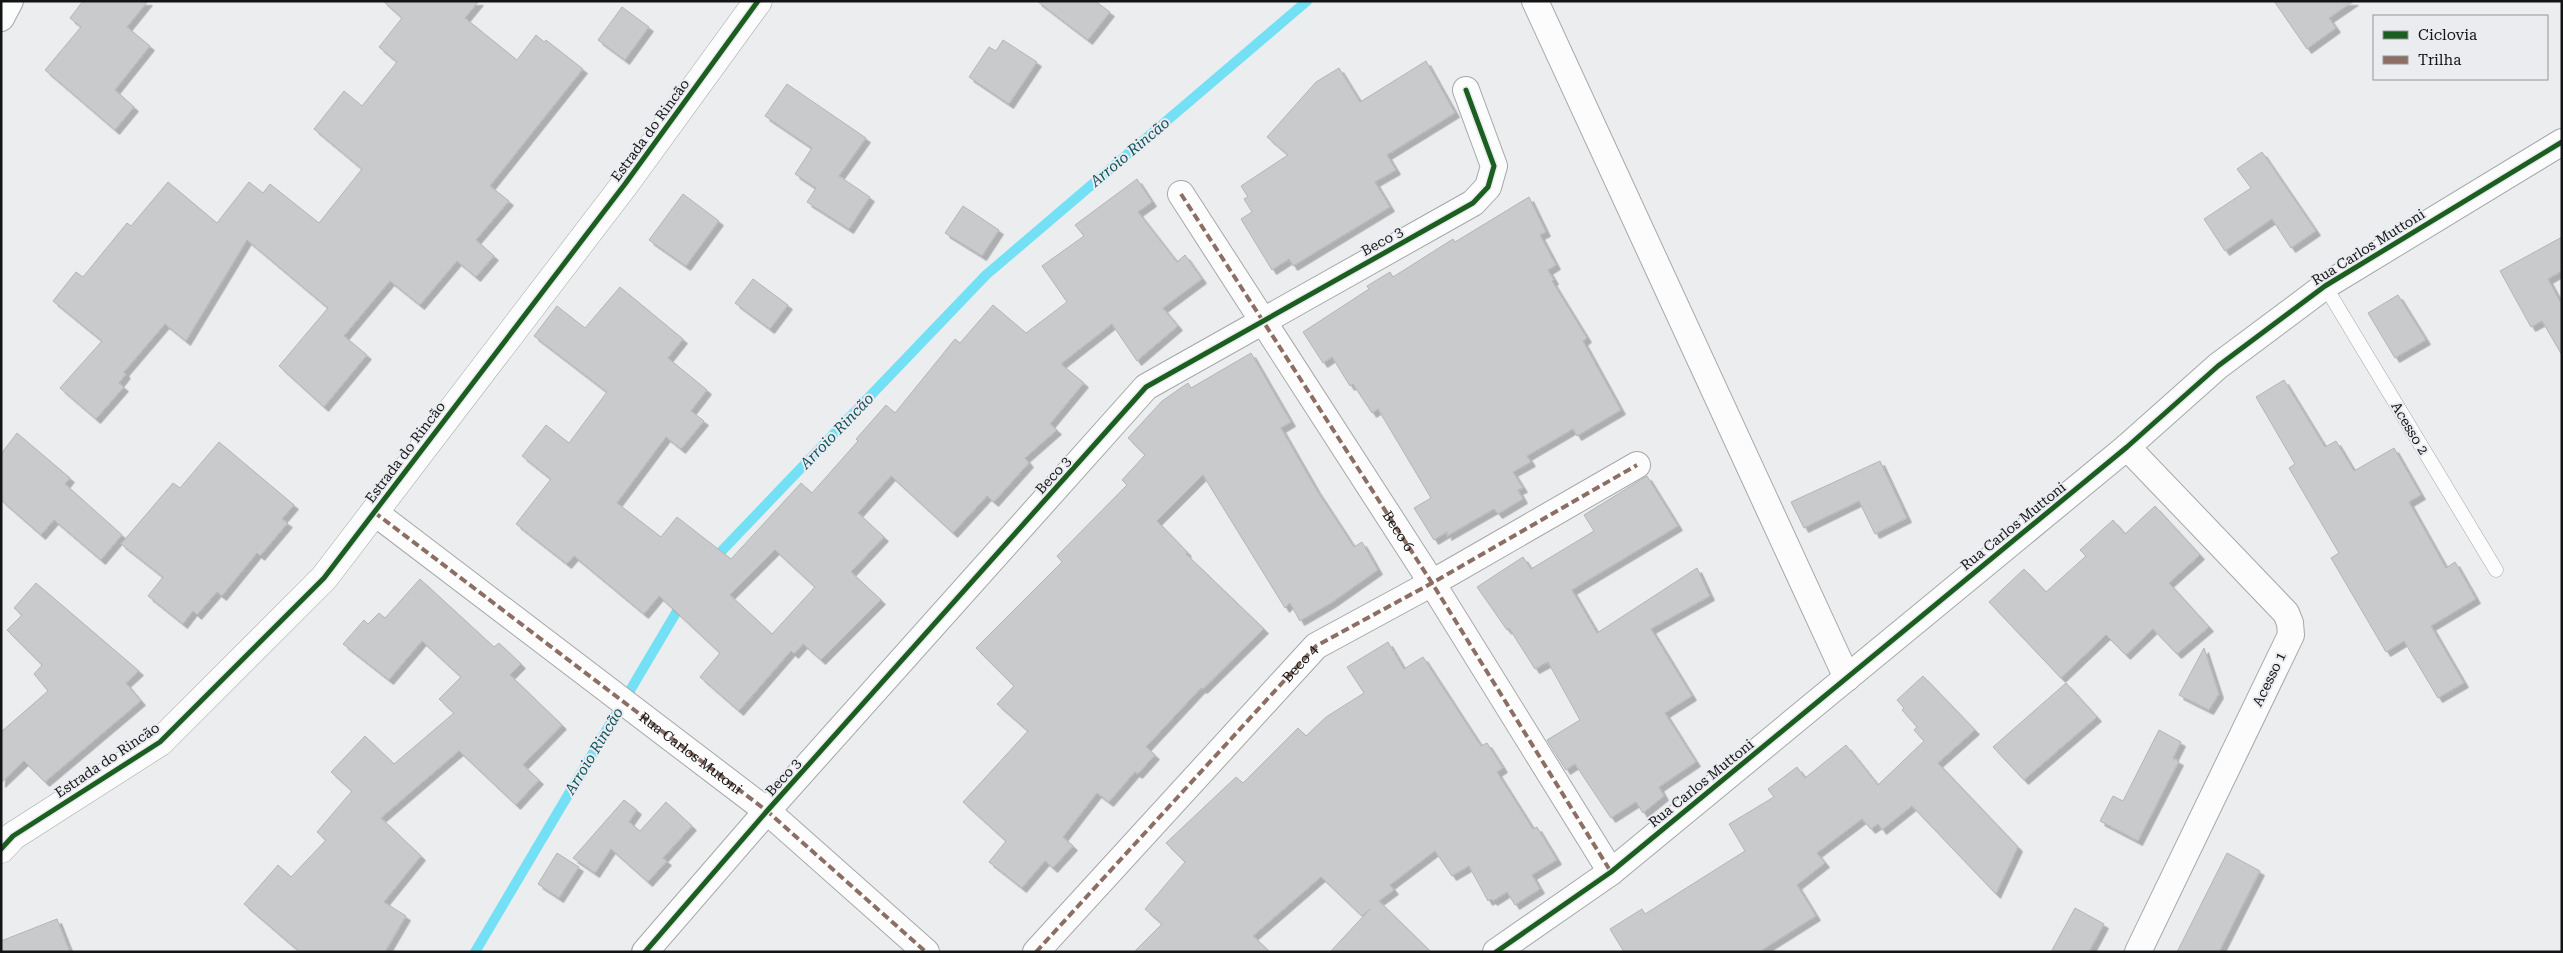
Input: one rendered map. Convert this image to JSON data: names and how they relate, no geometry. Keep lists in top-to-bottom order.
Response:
{
  "streets": {
    "street": [
      "Estrada do Rincão",
      "Beco 3",
      "Rua Carlos Muttoni",
      "Beco 6",
      "Beco 4",
      "Acesso 1",
      "Rua Carlos Mutoni"
    ],
    "lane": ["Acesso 2"]
  },
  "crossings": [
    ["Estrada do Rincão", "Rua Carlos Mutoni"],
    ["Beco 3", "Beco 6"],
    ["Beco 3", "Rua Carlos Mutoni"],
    ["Rua Carlos Muttoni", "Acesso 2"],
    ["Rua Carlos Muttoni", "Beco 6"],
    ["Rua Carlos Muttoni", "Acesso 1"],
    ["Beco 6", "Beco 4"]
  ],
  "water": ["Arroio Rincão"],
  "legend": ["Ciclovia", "Trilha"]
}
